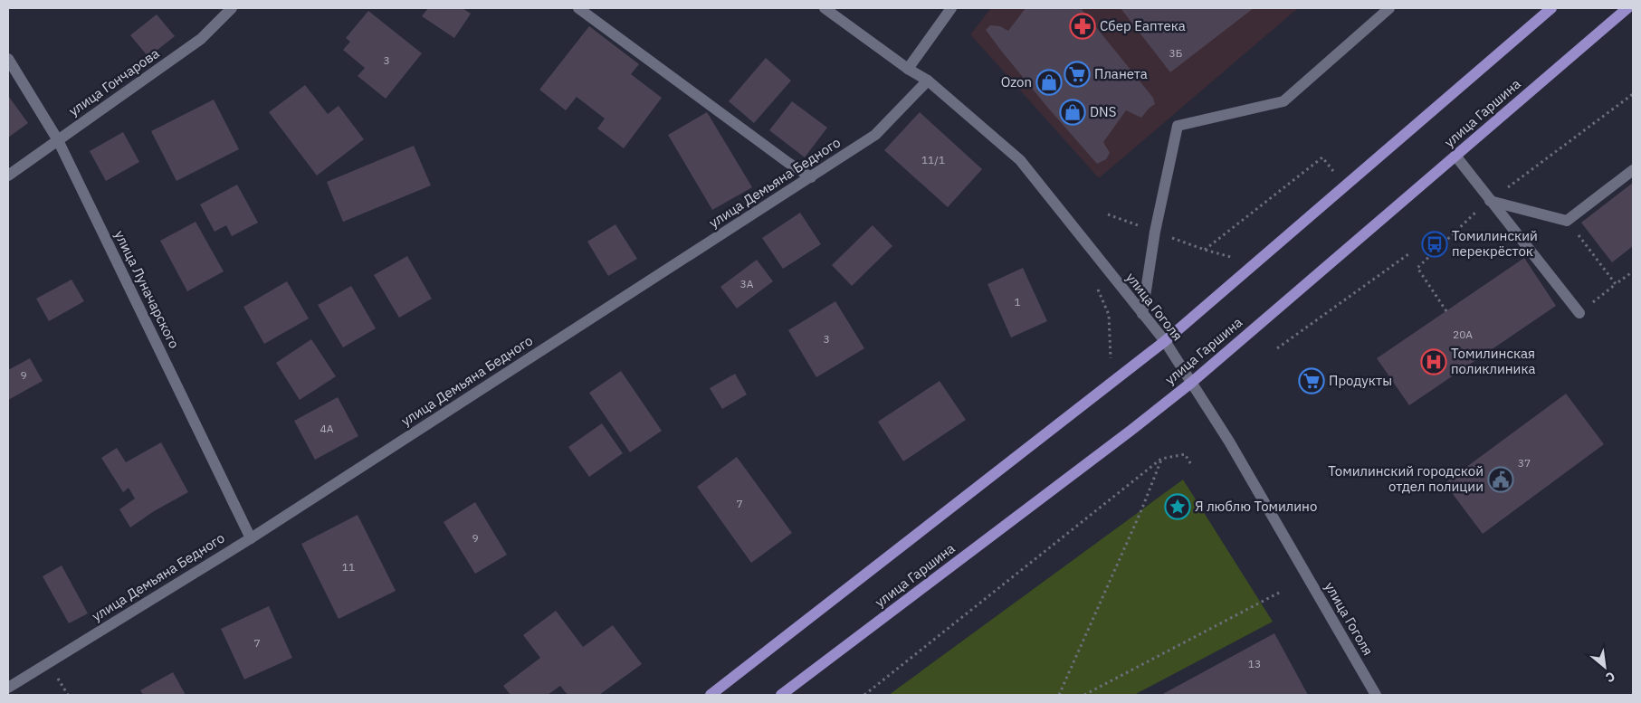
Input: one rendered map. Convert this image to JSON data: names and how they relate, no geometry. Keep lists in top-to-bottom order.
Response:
{
  "streets": {
    "main road": ["улица Гаршина"],
    "street": [
      "улица Гончарова",
      "улица Демьяна Бедного",
      "улица Луначарского",
      "улица Гоголя"
    ]
  },
  "crossings": [
    ["улица Гончарова", "улица Луначарского"],
    ["улица Гаршина", "улица Гоголя"],
    ["улица Демьяна Бедного", "улица Луначарского"],
    ["улица Демьяна Бедного", "улица Гоголя"]
  ],
  "places": {
    "pharmacy": ["Сбер Еаптека"],
    "supermarket": ["Планета", "Продукты"],
    "shop": ["Ozon", "DNS"],
    "bus stop": ["Томилинский перекрёсток"],
    "hospital": ["Томилинская поликлиника"],
    "public building": ["Томилинский городской отдел полиции"],
    "place": ["Я люблю Томилино"]
  },
  "house_numbers": [
    "3Б",
    "3",
    "11/1",
    "3А",
    "1",
    "20А",
    "3",
    "9",
    "4А",
    "37",
    "7",
    "9",
    "11",
    "7",
    "13"
  ],
  "north": "bottom right"
}
